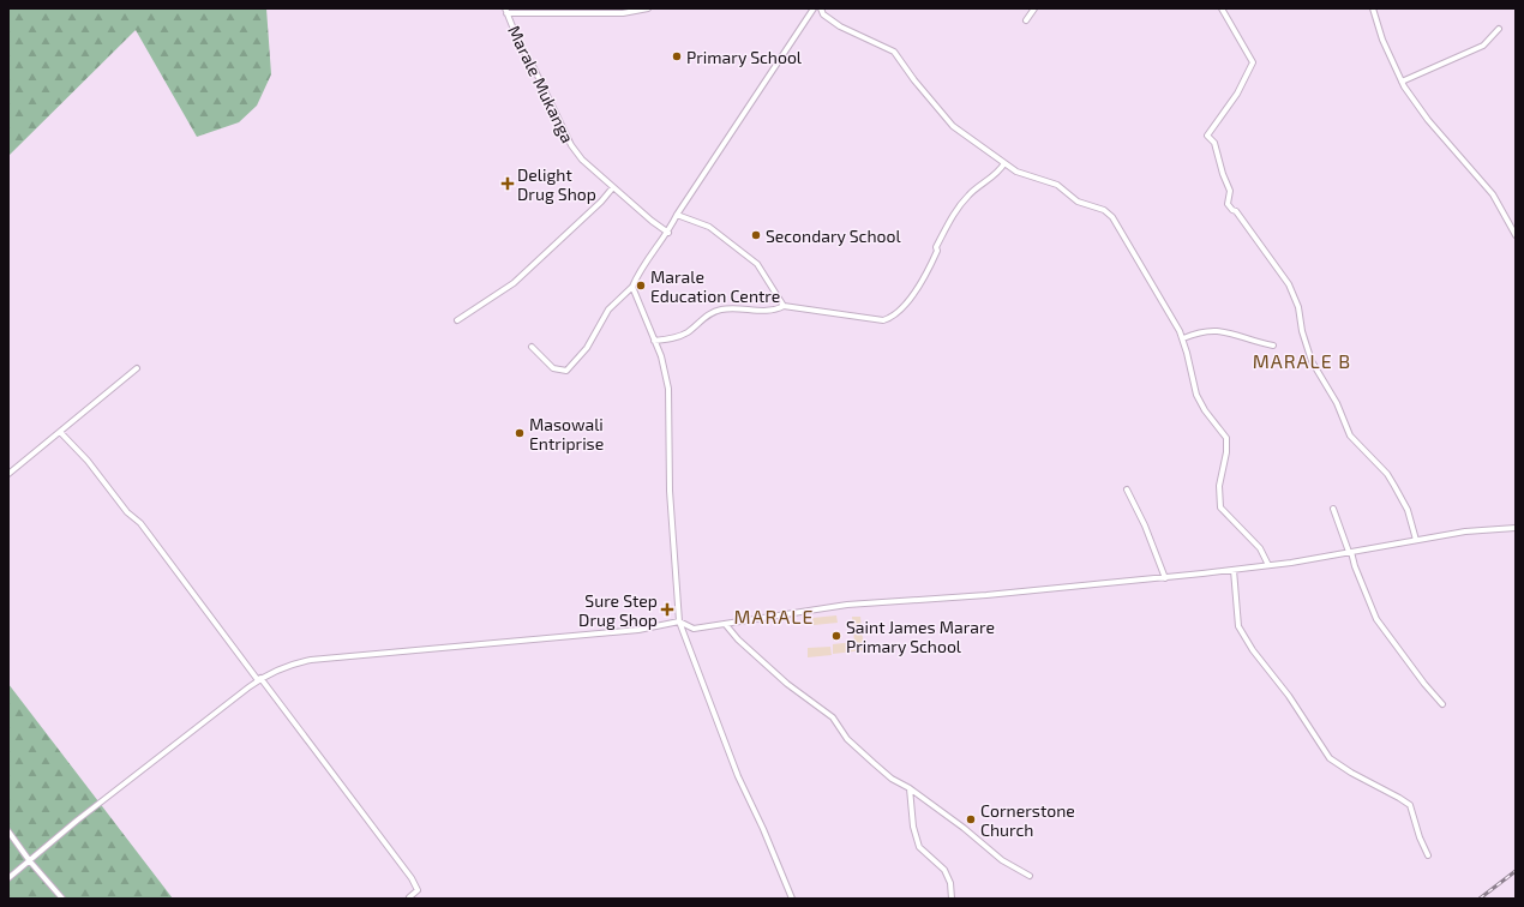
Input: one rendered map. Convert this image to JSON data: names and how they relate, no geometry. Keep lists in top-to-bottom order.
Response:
{
  "streets": {
    "street": ["Marale Mukanga"]
  },
  "districts": ["MARALE B", "MARALE"],
  "places": {
    "other": [
      "Primary School",
      "Secondary School",
      "Marale Education Centre",
      "Masowali Entriprise",
      "Saint James Marare Primary School",
      "Cornerstone Church"
    ],
    "health": ["Delight Drug Shop", "Sure Step Drug Shop"]
  }
}
